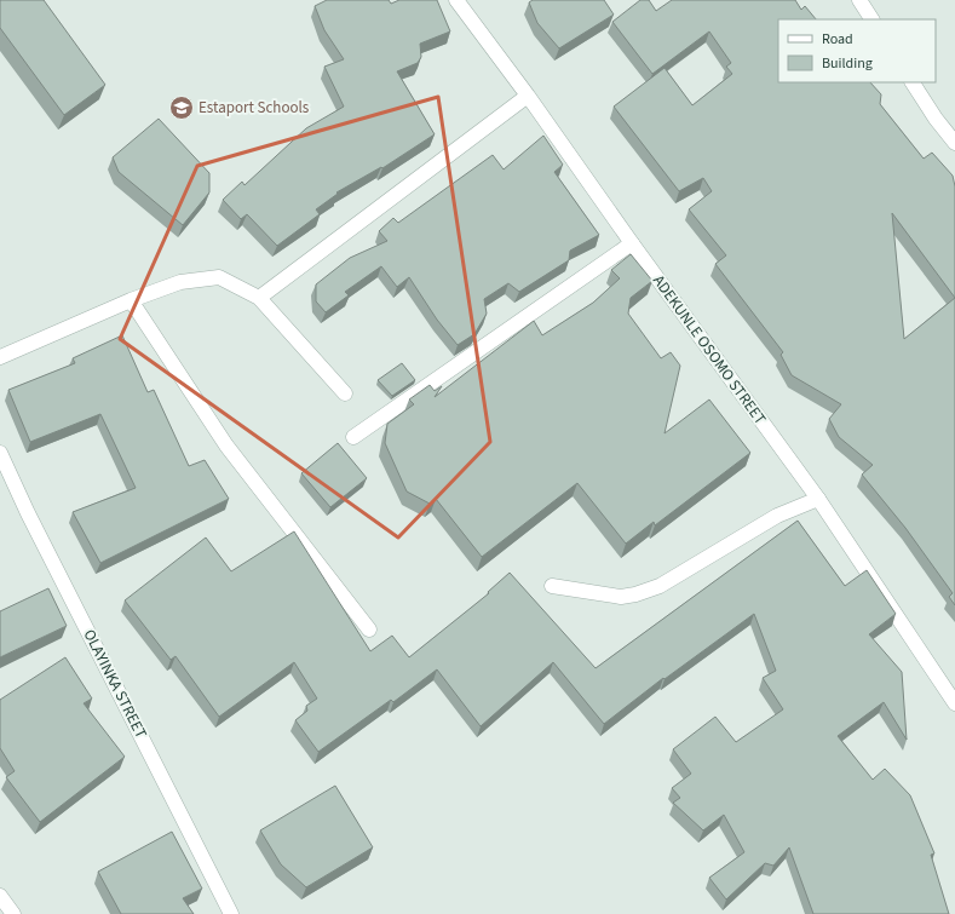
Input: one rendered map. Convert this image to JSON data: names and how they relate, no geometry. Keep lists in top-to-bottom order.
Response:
{
  "streets": {
    "street": ["ADEKUNLE OSOMO STREET", "OLAYINKA STREET"]
  },
  "places": {
    "school or university": ["Estaport Schools"]
  },
  "legend": ["Road", "Building"]
}
